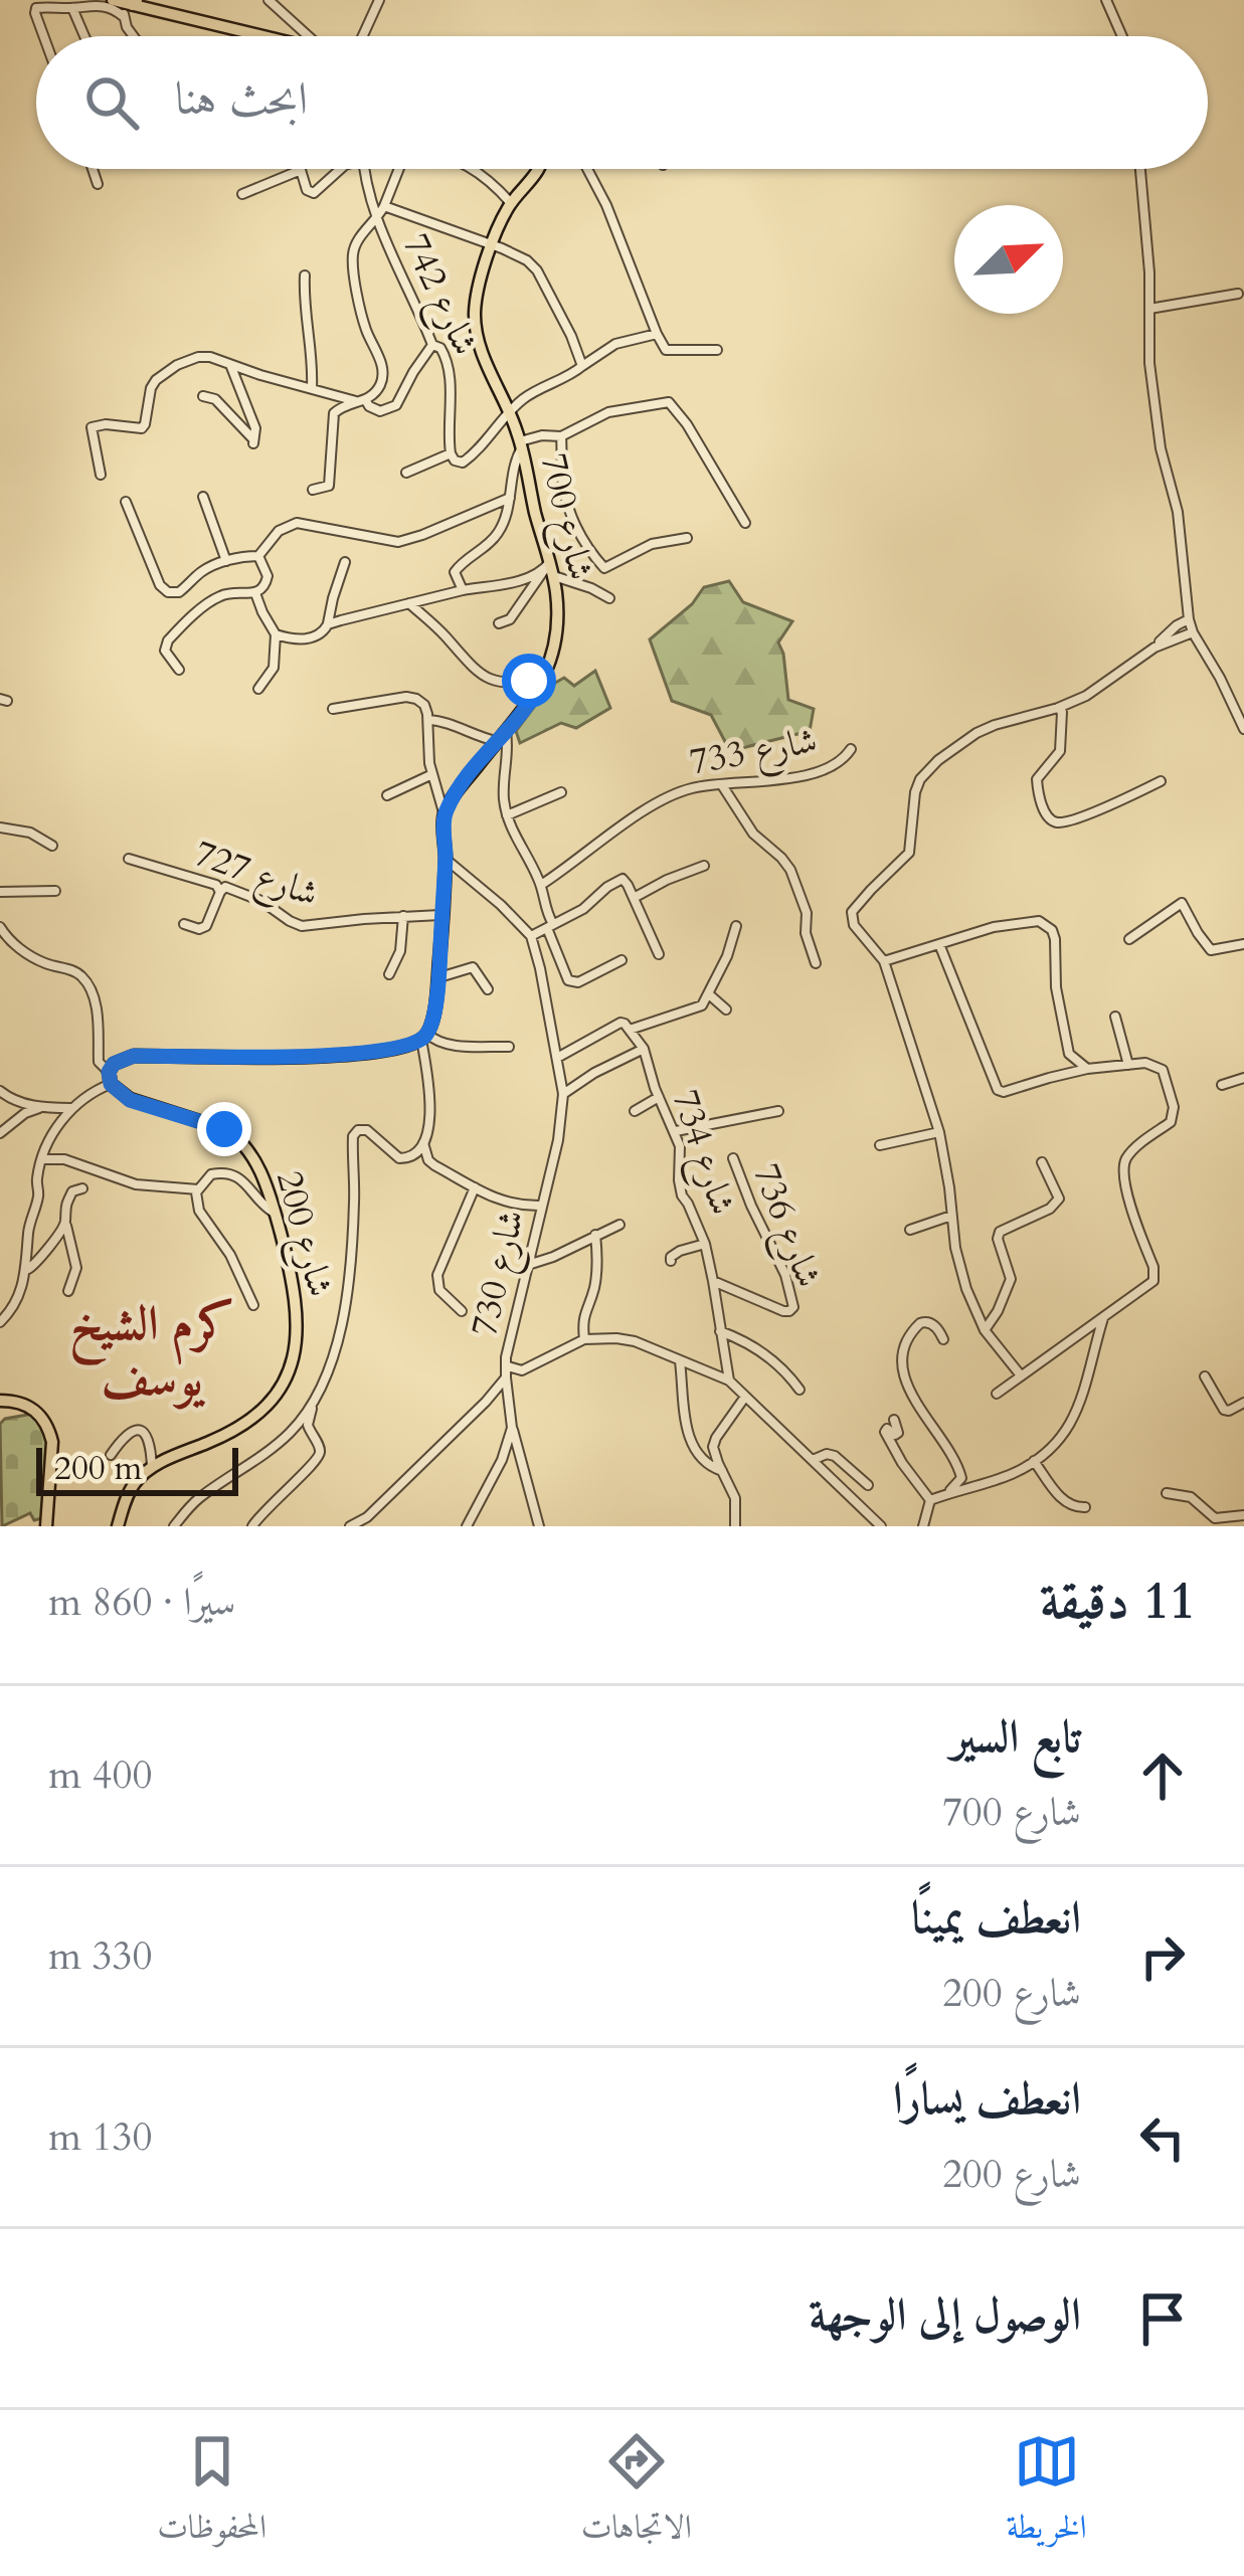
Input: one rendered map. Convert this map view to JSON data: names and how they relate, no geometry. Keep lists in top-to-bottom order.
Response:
{
  "streets": {
    "main road": ["شارع 700", "شارع 200"],
    "street": [
      "شارع 742",
      "شارع 733",
      "شارع 727",
      "شارع 734",
      "شارع 736",
      "شارع 730"
    ]
  },
  "crossings": [
    ["شارع 734", "شارع 736"]
  ],
  "districts": ["كرم الشيخ يوسف"],
  "scale_bar": "200 m",
  "north": "top right",
  "page": {
    "search": "ابحث هنا",
    "scale": "200 m",
    "heading": ["11 دقيقة", "سيرًا · 860 m"],
    "list": [
      ["تابع السير", "شارع 700", "400 m"],
      ["انعطف يمينًا", "شارع 200", "330 m"],
      ["انعطف يسارًا", "شارع 200", "130 m"],
      "الوصول إلى الوجهة"
    ],
    "nav": ["الخريطة", "الاتجاهات", "المحفوظات"]
  }
}
